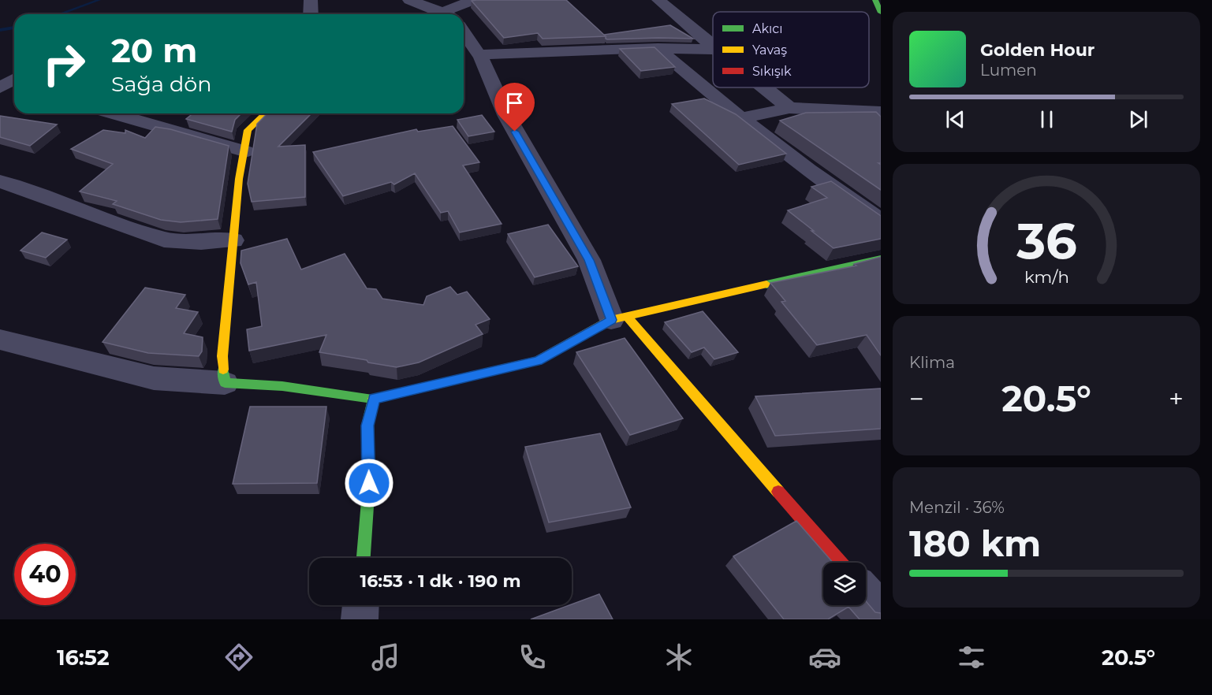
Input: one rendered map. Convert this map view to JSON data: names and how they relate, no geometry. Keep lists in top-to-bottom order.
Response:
{
  "legend": ["Akıcı", "Yavaş", "Sıkışık"],
  "page": {
    "turn": ["20 m", "Sağa dön"],
    "song": ["Golden Hour", "Lumen"],
    "tile": [
      "Klima",
      ["Menzil · 36%", "180 km"]
    ],
    "heat": ["−", "20.5°", "+"],
    "limit": "40",
    "trip": "16:53 · 1 dk · 190 m",
    "tabs": ["16:52", "20.5°"],
    "gauge": ["36", "km/h"]
  }
}
